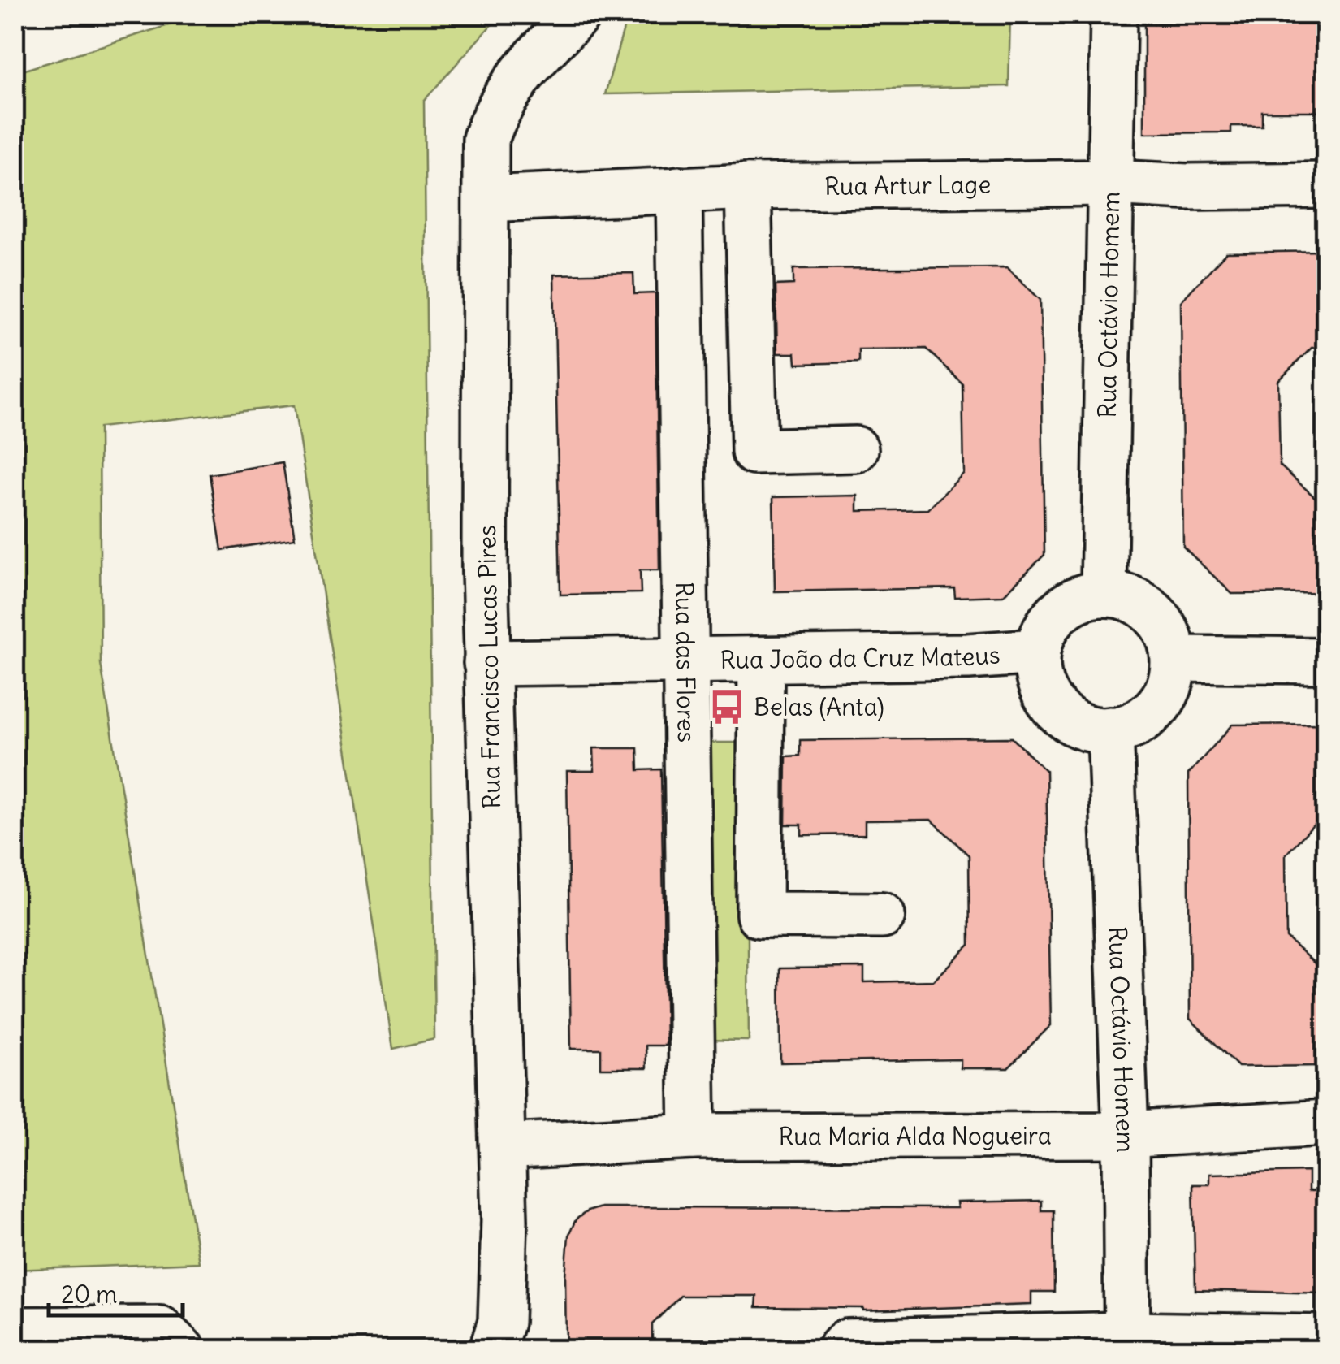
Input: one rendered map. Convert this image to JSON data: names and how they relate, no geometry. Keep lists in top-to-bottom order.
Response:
{
  "streets": {
    "street": [
      "Rua Artur Lage",
      "Rua Octávio Homem",
      "Rua João da Cruz Mateus",
      "Rua das Flores",
      "Rua Francisco Lucas Pires",
      "Rua Maria Alda Nogueira"
    ]
  },
  "crossings": [
    ["Rua Artur Lage", "Rua Octávio Homem"],
    ["Rua Artur Lage", "Rua das Flores"],
    ["Rua Artur Lage", "Rua Francisco Lucas Pires"],
    ["Rua Octávio Homem", "Rua João da Cruz Mateus"],
    ["Rua Octávio Homem", "Rua Maria Alda Nogueira"],
    ["Rua João da Cruz Mateus", "Rua das Flores"],
    ["Rua João da Cruz Mateus", "Rua Francisco Lucas Pires"],
    ["Rua das Flores", "Rua Maria Alda Nogueira"],
    ["Rua Francisco Lucas Pires", "Rua Maria Alda Nogueira"]
  ],
  "places": {
    "bus stop": ["Belas (Anta)"]
  },
  "scale_bar": "20 m"
}
